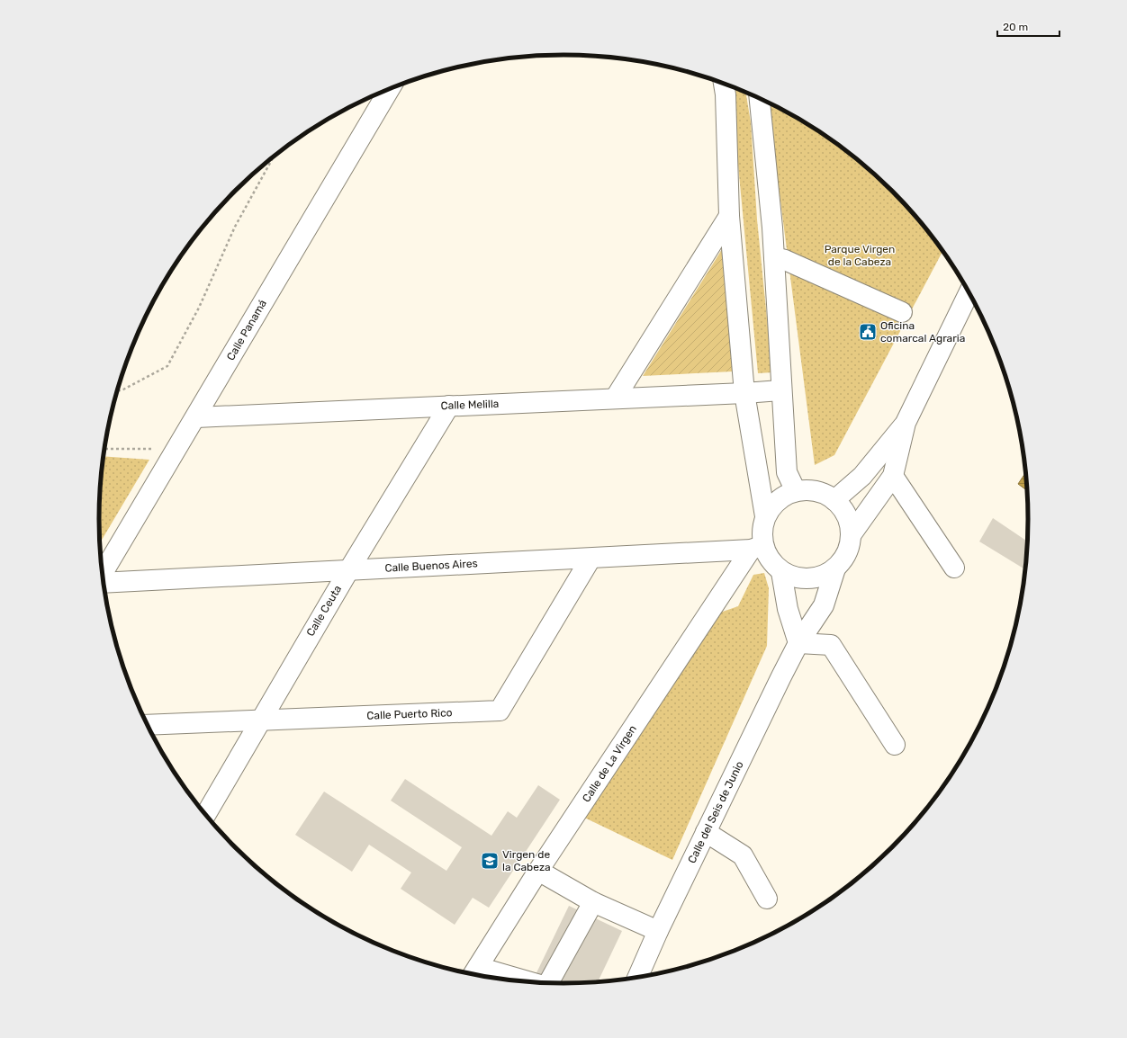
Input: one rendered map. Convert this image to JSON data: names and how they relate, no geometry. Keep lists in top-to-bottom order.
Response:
{
  "streets": {
    "street": [
      "Calle Panamá",
      "Calle Melilla",
      "Calle Buenos Aires",
      "Calle Ceuta",
      "Calle Puerto Rico",
      "Calle de La Virgen",
      "Calle del Seis de Junio"
    ]
  },
  "crossings": [
    ["Calle Panamá", "Calle Melilla"],
    ["Calle Melilla", "Calle Ceuta"],
    ["Calle Buenos Aires", "Calle Ceuta"],
    ["Calle Buenos Aires", "Calle Puerto Rico"],
    ["Calle Buenos Aires", "Calle de La Virgen"],
    ["Calle Buenos Aires", "Calle del Seis de Junio"],
    ["Calle Ceuta", "Calle Puerto Rico"],
    ["Calle de La Virgen", "Calle del Seis de Junio"]
  ],
  "parks": ["Parque Virgen de la Cabeza"],
  "places": {
    "public building": ["Oficina comarcal Agraria"],
    "school or university": ["Virgen de la Cabeza"]
  },
  "scale_bar": "20 m"
}
